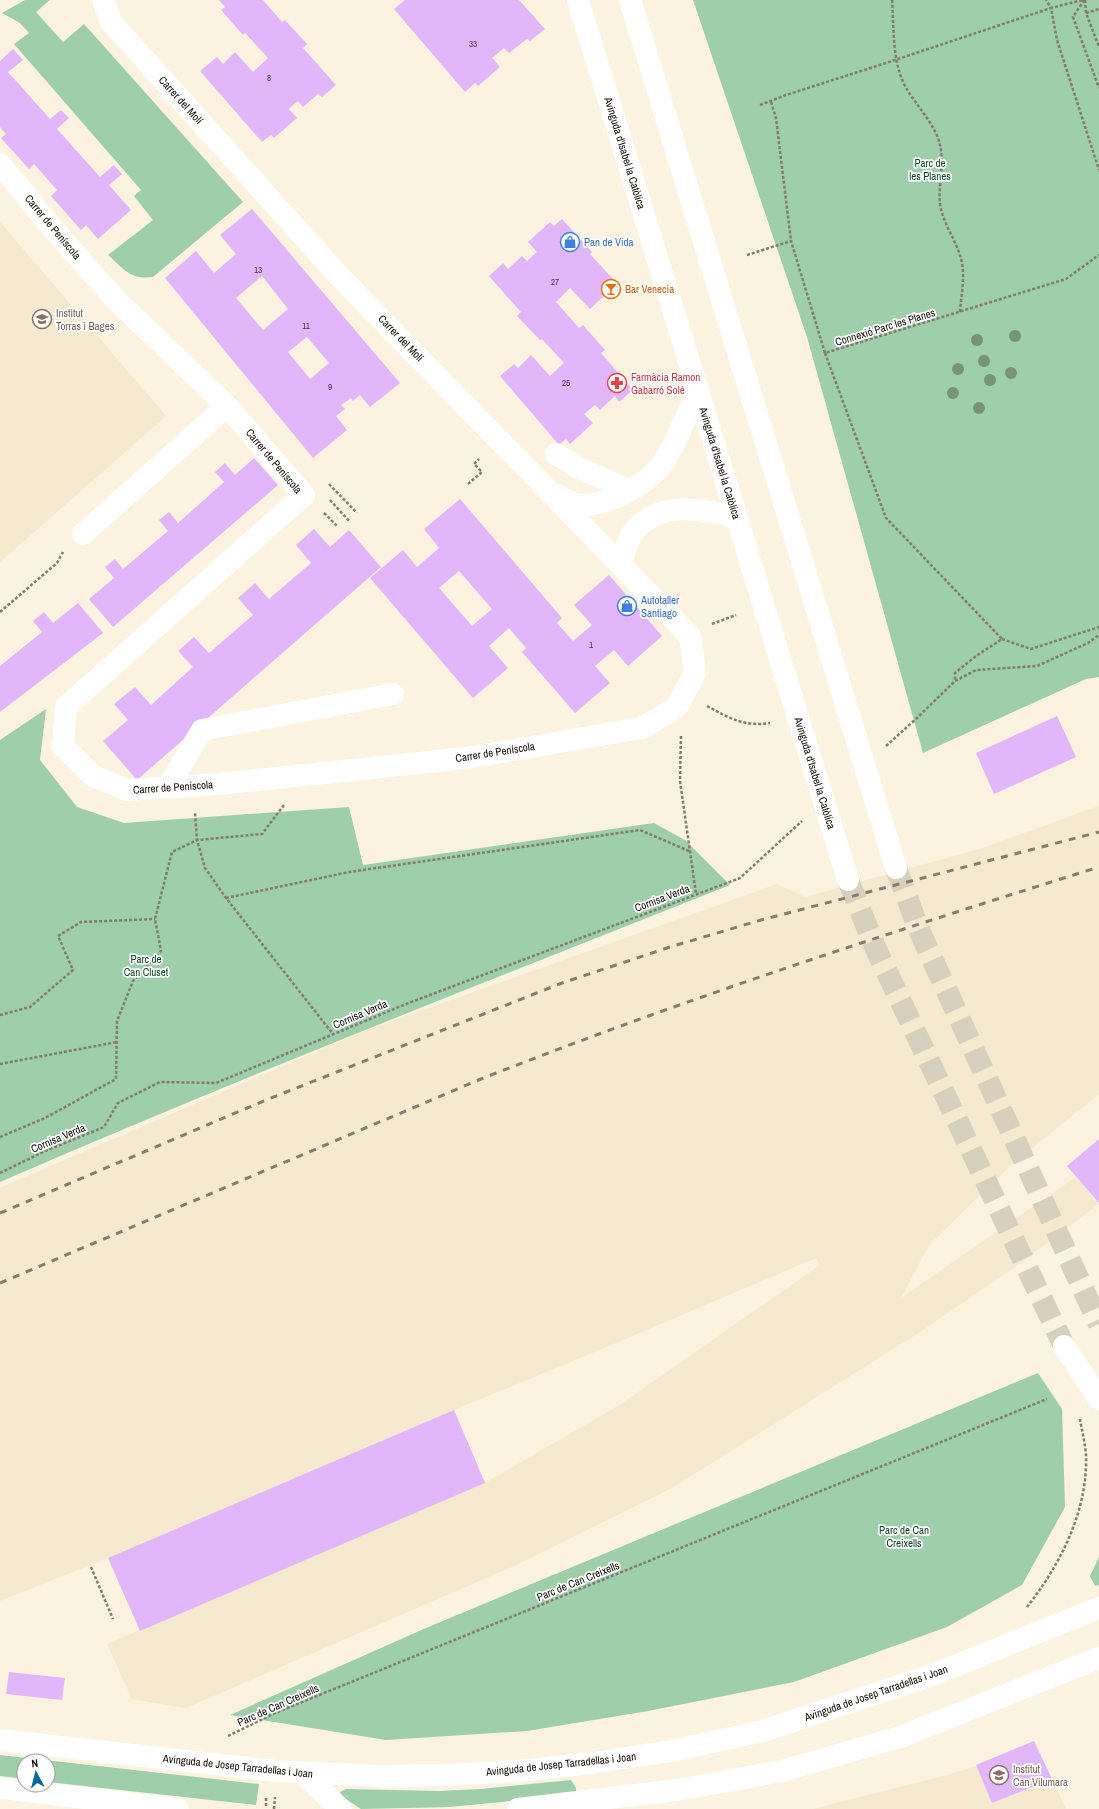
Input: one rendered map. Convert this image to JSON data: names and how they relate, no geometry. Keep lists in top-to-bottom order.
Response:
{
  "streets": {
    "street": [
      "Carrer del Molí",
      "Avinguda d'Isabel la Catòlica",
      "Carrer de Peníscola",
      "Avinguda de Josep Tarradellas i Joan"
    ],
    "path": ["Connexió Parc les Planes", "Cornisa Verda", "Parc de Can Creixells"]
  },
  "crossings": [
    ["Carrer del Molí", "Carrer de Peníscola"]
  ],
  "parks": ["Parc de les Planes", "Parc de Can Cluset", "Parc de Can Creixells"],
  "places": {
    "shop": ["Pan de Vida", "Autotaller Santiago"],
    "bar": ["Bar Venecia"],
    "school or university": ["Institut Torras i Bages", "Institut Can Vilumara"],
    "pharmacy": ["Farmàcia Ramon Gabarró Solé"]
  },
  "house_numbers": [
    "33",
    "8",
    "13",
    "27",
    "11",
    "25",
    "9",
    "1"
  ],
  "north": "top"
}
